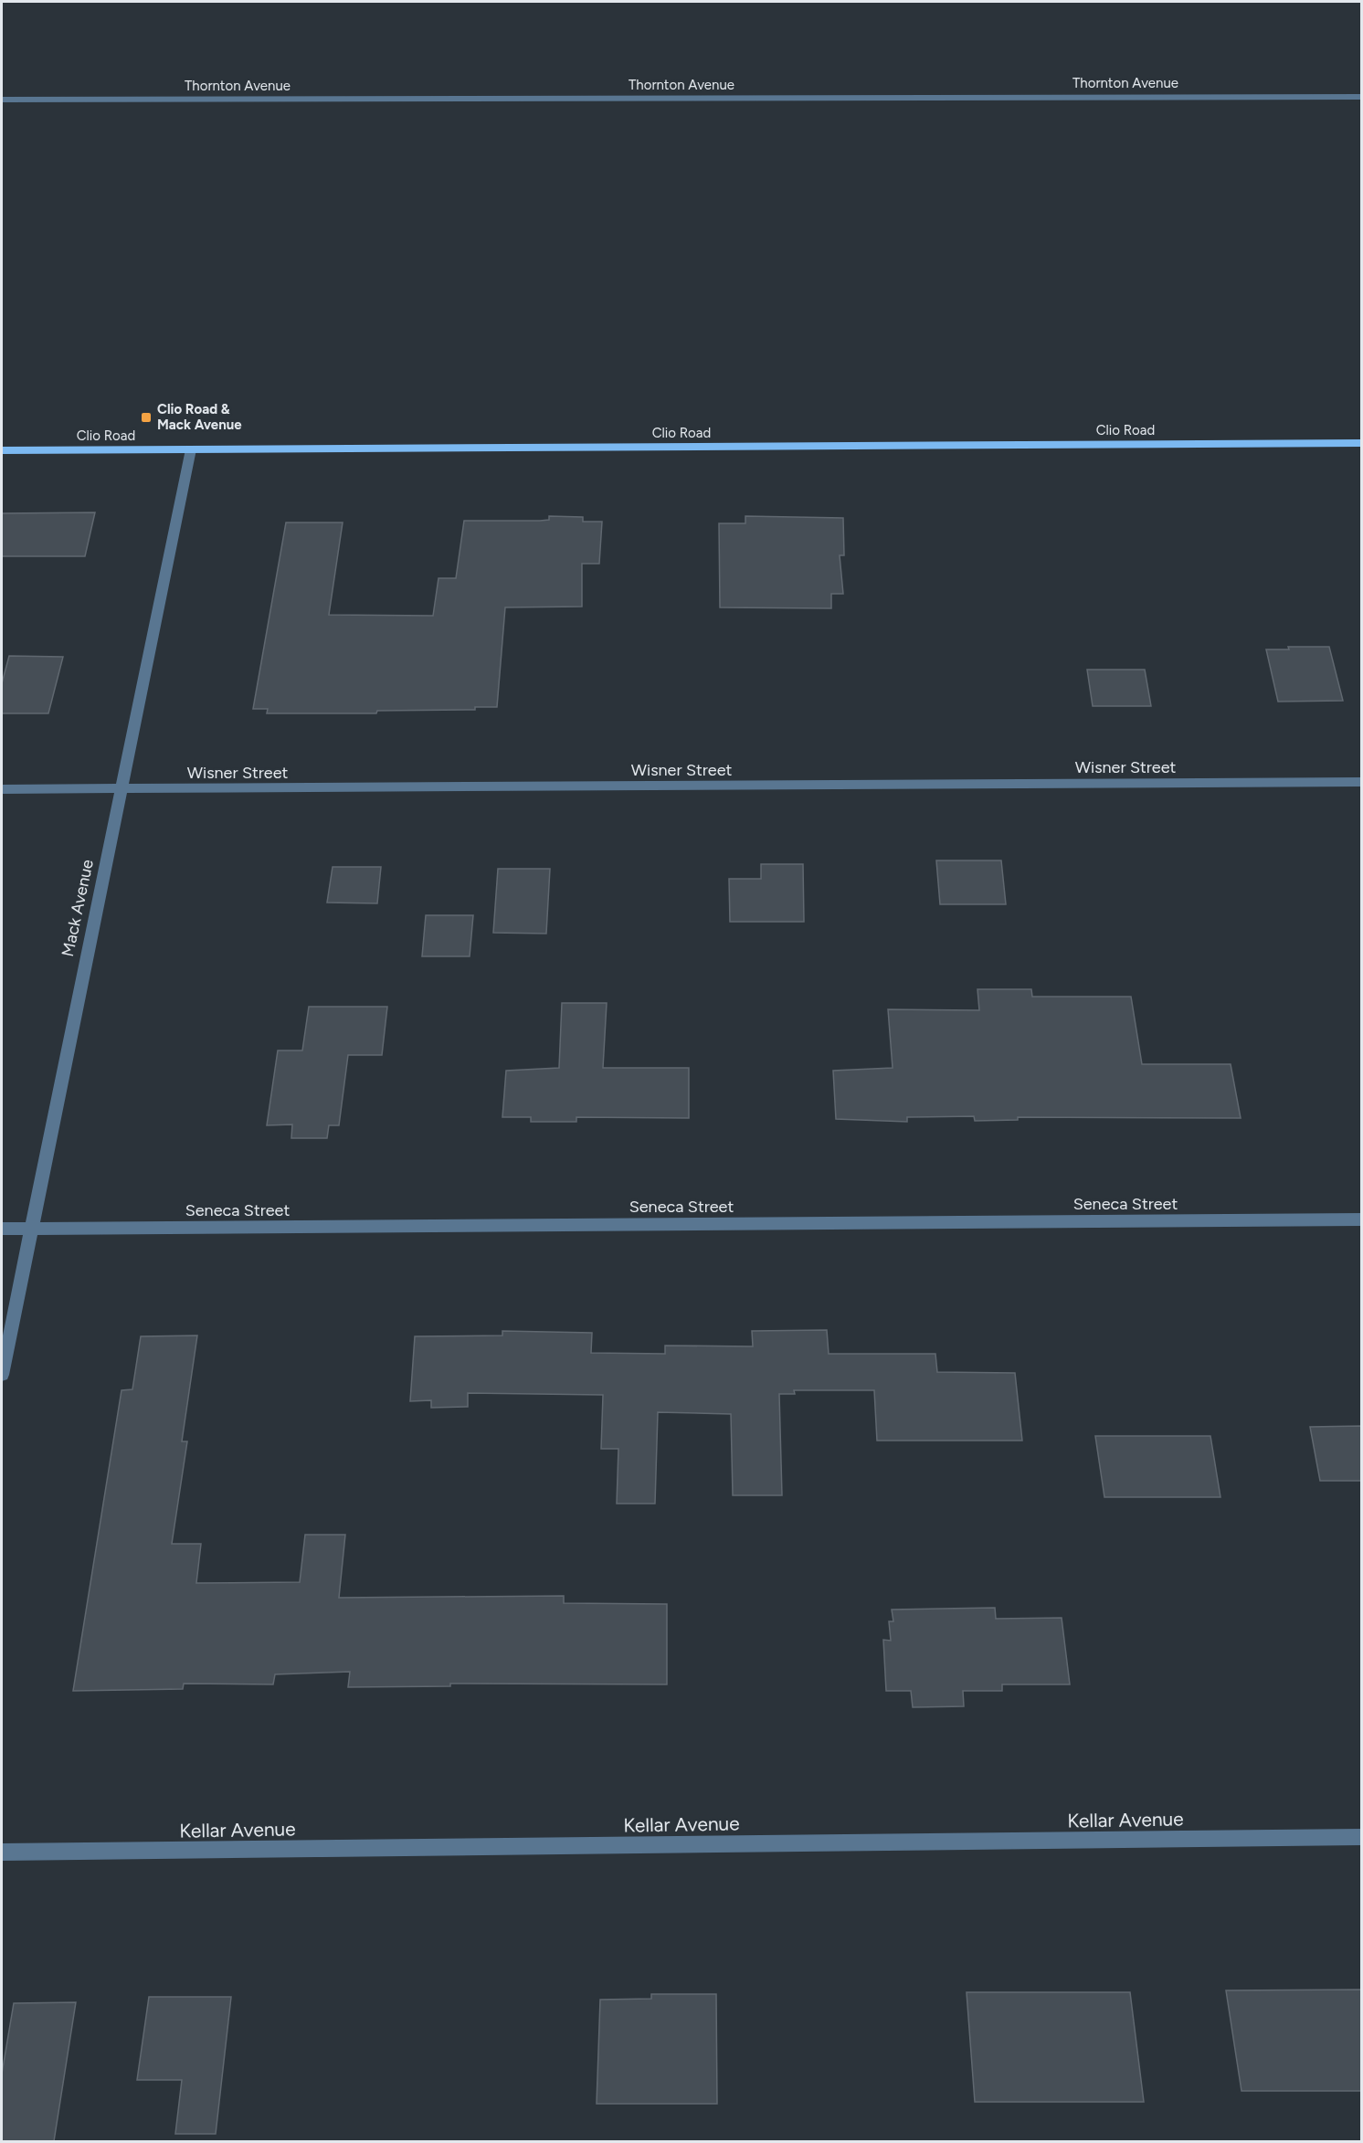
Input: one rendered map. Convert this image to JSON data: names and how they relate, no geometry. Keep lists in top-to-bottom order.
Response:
{
  "streets": {
    "main road": ["Clio Road"],
    "street": [
      "Thornton Avenue",
      "Wisner Street",
      "Mack Avenue",
      "Seneca Street",
      "Kellar Avenue"
    ]
  },
  "crossings": [
    ["Clio Road", "Mack Avenue"],
    ["Wisner Street", "Mack Avenue"],
    ["Mack Avenue", "Seneca Street"]
  ],
  "places": {
    "transit": ["Clio Road & Mack Avenue"]
  }
}
